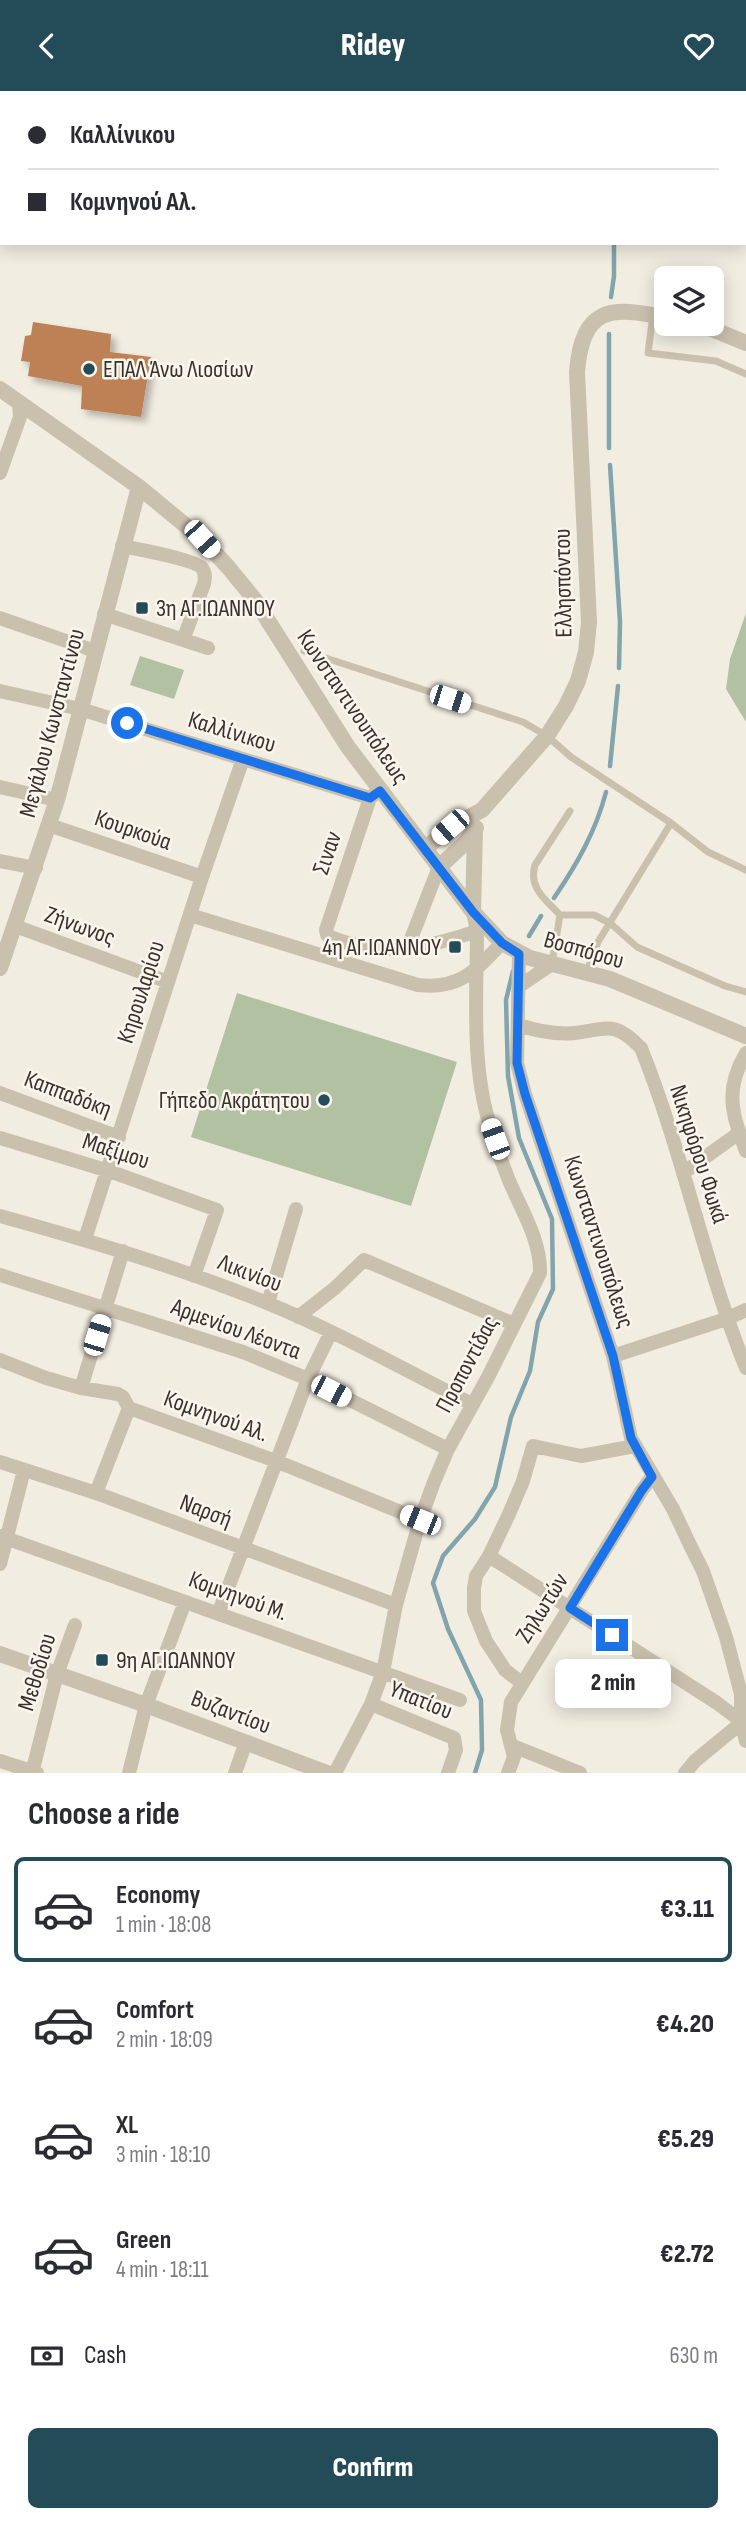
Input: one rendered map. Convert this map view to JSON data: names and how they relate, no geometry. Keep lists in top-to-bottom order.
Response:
{
  "streets": {
    "street": [
      "Ελλησπόντου",
      "Κωνσταντινουπόλεως",
      "Μεγάλου Κωνσταντίνου",
      "Καλλίνικου",
      "Κουρκούα",
      "Σιναν",
      "Ζήνωνος",
      "Βοσπόρου",
      "Κηρουλαρίου",
      "Καππαδόκη",
      "Μαξίμου",
      "Νικηφόρου Φωκά",
      "Λικινίου",
      "Αρμενίου Λέοντα",
      "Προποντίδας",
      "Κομνηνού Αλ.",
      "Ναρσή",
      "Κομνηνού Μ.",
      "Ζηλωτών",
      "Μεθοδίου",
      "Υπατίου",
      "Βυζαντίου"
    ]
  },
  "crossings": [
    ["Ελλησπόντου", "Κωνσταντινουπόλεως"],
    ["Ελλησπόντου", "Βοσπόρου"],
    ["Κωνσταντινουπόλεως", "Μεγάλου Κωνσταντίνου"],
    ["Κωνσταντινουπόλεως", "Καλλίνικου"],
    ["Κωνσταντινουπόλεως", "Σιναν"],
    ["Κωνσταντινουπόλεως", "Βοσπόρου"],
    ["Κωνσταντινουπόλεως", "Νικηφόρου Φωκά"],
    ["Κωνσταντινουπόλεως", "Ζηλωτών"],
    ["Μεγάλου Κωνσταντίνου", "Καλλίνικου"],
    ["Μεγάλου Κωνσταντίνου", "Κουρκούα"],
    ["Μεγάλου Κωνσταντίνου", "Ζήνωνος"],
    ["Καλλίνικου", "Σιναν"],
    ["Καλλίνικου", "Κηρουλαρίου"],
    ["Κουρκούα", "Κηρουλαρίου"],
    ["Ζήνωνος", "Κηρουλαρίου"],
    ["Βοσπόρου", "Προποντίδας"],
    ["Κηρουλαρίου", "Καππαδόκη"],
    ["Κηρουλαρίου", "Μαξίμου"],
    ["Κηρουλαρίου", "Λικινίου"],
    ["Μαξίμου", "Λικινίου"],
    ["Λικινίου", "Προποντίδας"],
    ["Αρμενίου Λέοντα", "Προποντίδας"],
    ["Προποντίδας", "Κομνηνού Αλ."],
    ["Προποντίδας", "Ναρσή"],
    ["Προποντίδας", "Κομνηνού Μ."],
    ["Προποντίδας", "Υπατίου"],
    ["Μεθοδίου", "Βυζαντίου"]
  ],
  "places": {
    "other": ["ΕΠΑΛ Άνω Λιοσίων", "Γήπεδο Ακράτητου"],
    "transit": ["3η ΑΓ.ΙΩΑΝΝΟΥ", "4η ΑΓ.ΙΩΑΝΝΟΥ", "9η ΑΓ.ΙΩΑΝΝΟΥ"]
  },
  "page": {
    "header": "Ridey",
    "banner": ["Καλλίνικου", "Κομνηνού Αλ."],
    "bubble": "2 min",
    "heading": "Choose a ride",
    "list": [
      {
        "name": "Economy",
        "note": "1 min · 18:08",
        "value": "€3.11"
      },
      {
        "name": "Comfort",
        "note": "2 min · 18:09",
        "value": "€4.20"
      },
      {
        "name": "XL",
        "note": "3 min · 18:10",
        "value": "€5.29"
      },
      {
        "name": "Green",
        "note": "4 min · 18:11",
        "value": "€2.72"
      }
    ],
    "pay": ["Cash", "630 m"],
    "buttons": "Confirm"
  }
}
